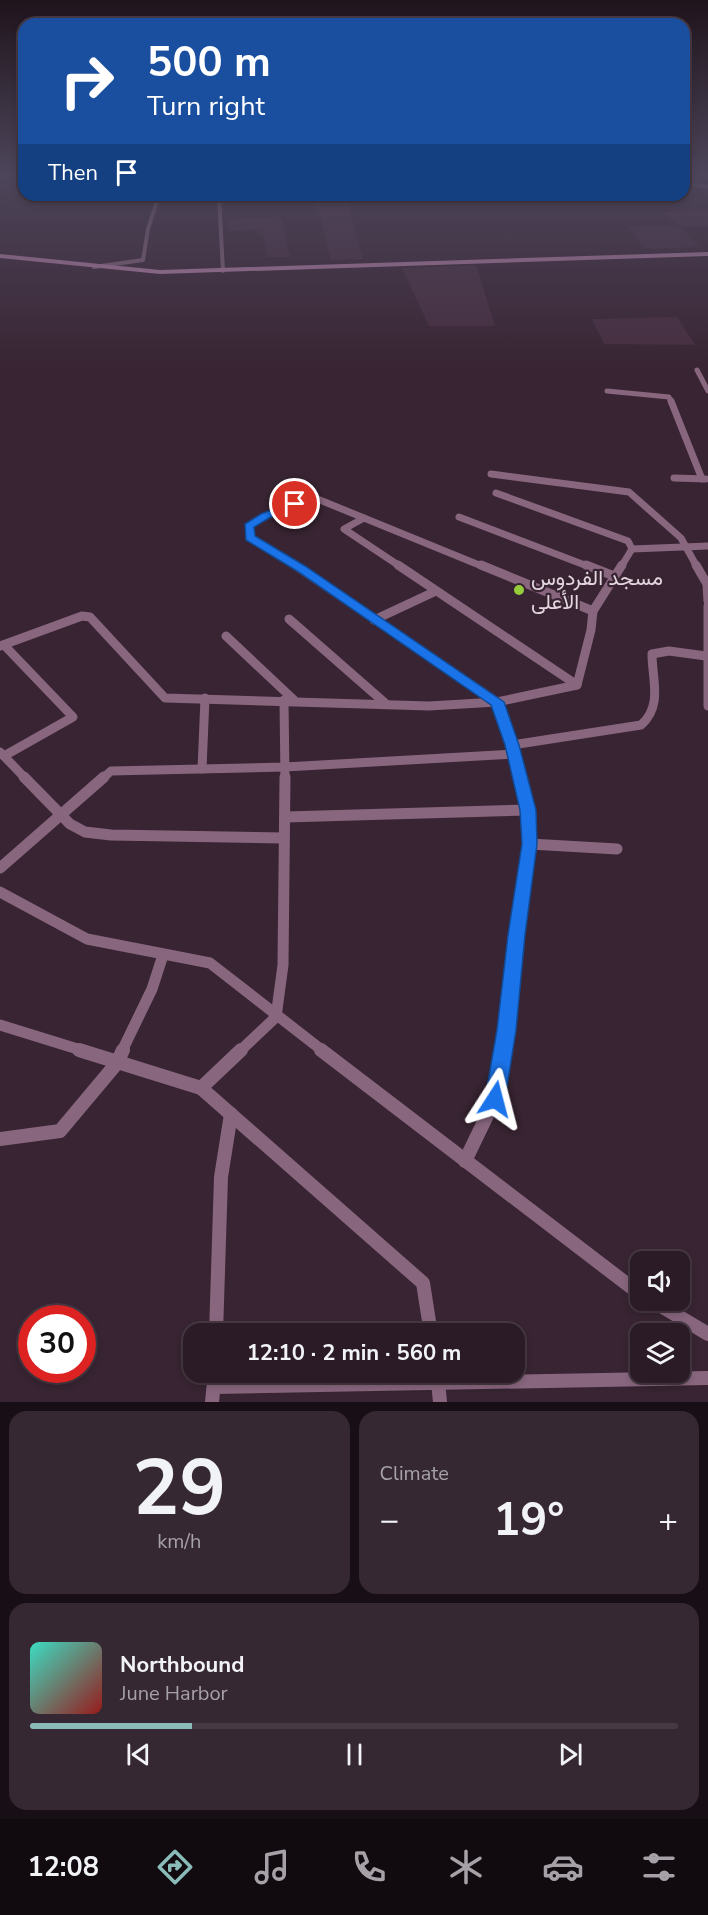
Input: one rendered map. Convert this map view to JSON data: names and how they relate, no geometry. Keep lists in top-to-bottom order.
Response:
{
  "places": ["مسجد الفردوس الأعلى"],
  "page": {
    "turn": ["500 m", "Turn right"],
    "then": "Then",
    "limit": "30",
    "trip": "12:10 · 2 min · 560 m",
    "tile": [
      ["29", "km/h"],
      "Climate"
    ],
    "heat": ["−", "19°", "+"],
    "song": ["Northbound", "June Harbor"],
    "tabs": "12:08"
  }
}
